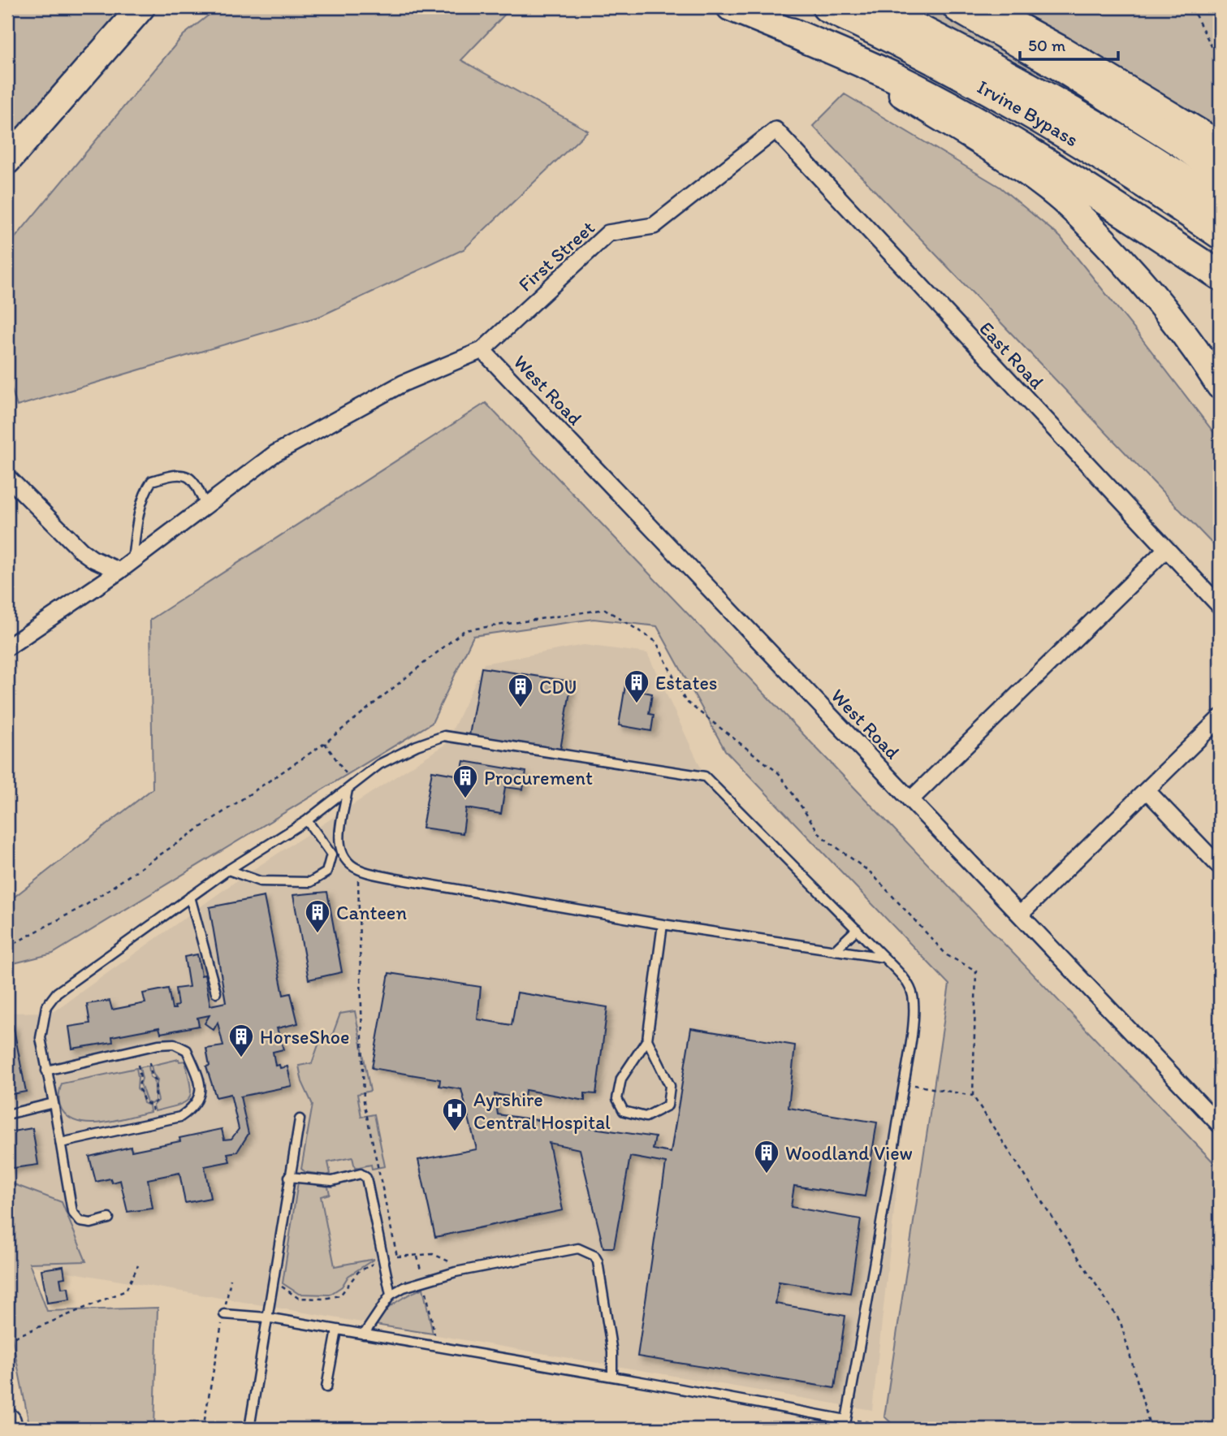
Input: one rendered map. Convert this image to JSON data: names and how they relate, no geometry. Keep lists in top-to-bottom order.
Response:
{
  "streets": {
    "highway": ["Irvine Bypass"],
    "street": ["First Street", "East Road", "West Road"]
  },
  "crossings": [
    ["First Street", "East Road"],
    ["First Street", "West Road"]
  ],
  "places": {
    "building": [
      "Estates",
      "CDU",
      "Procurement",
      "Canteen",
      "HorseShoe",
      "Woodland View"
    ],
    "hospital": ["Ayrshire Central Hospital"]
  },
  "scale_bar": "50 m"
}
